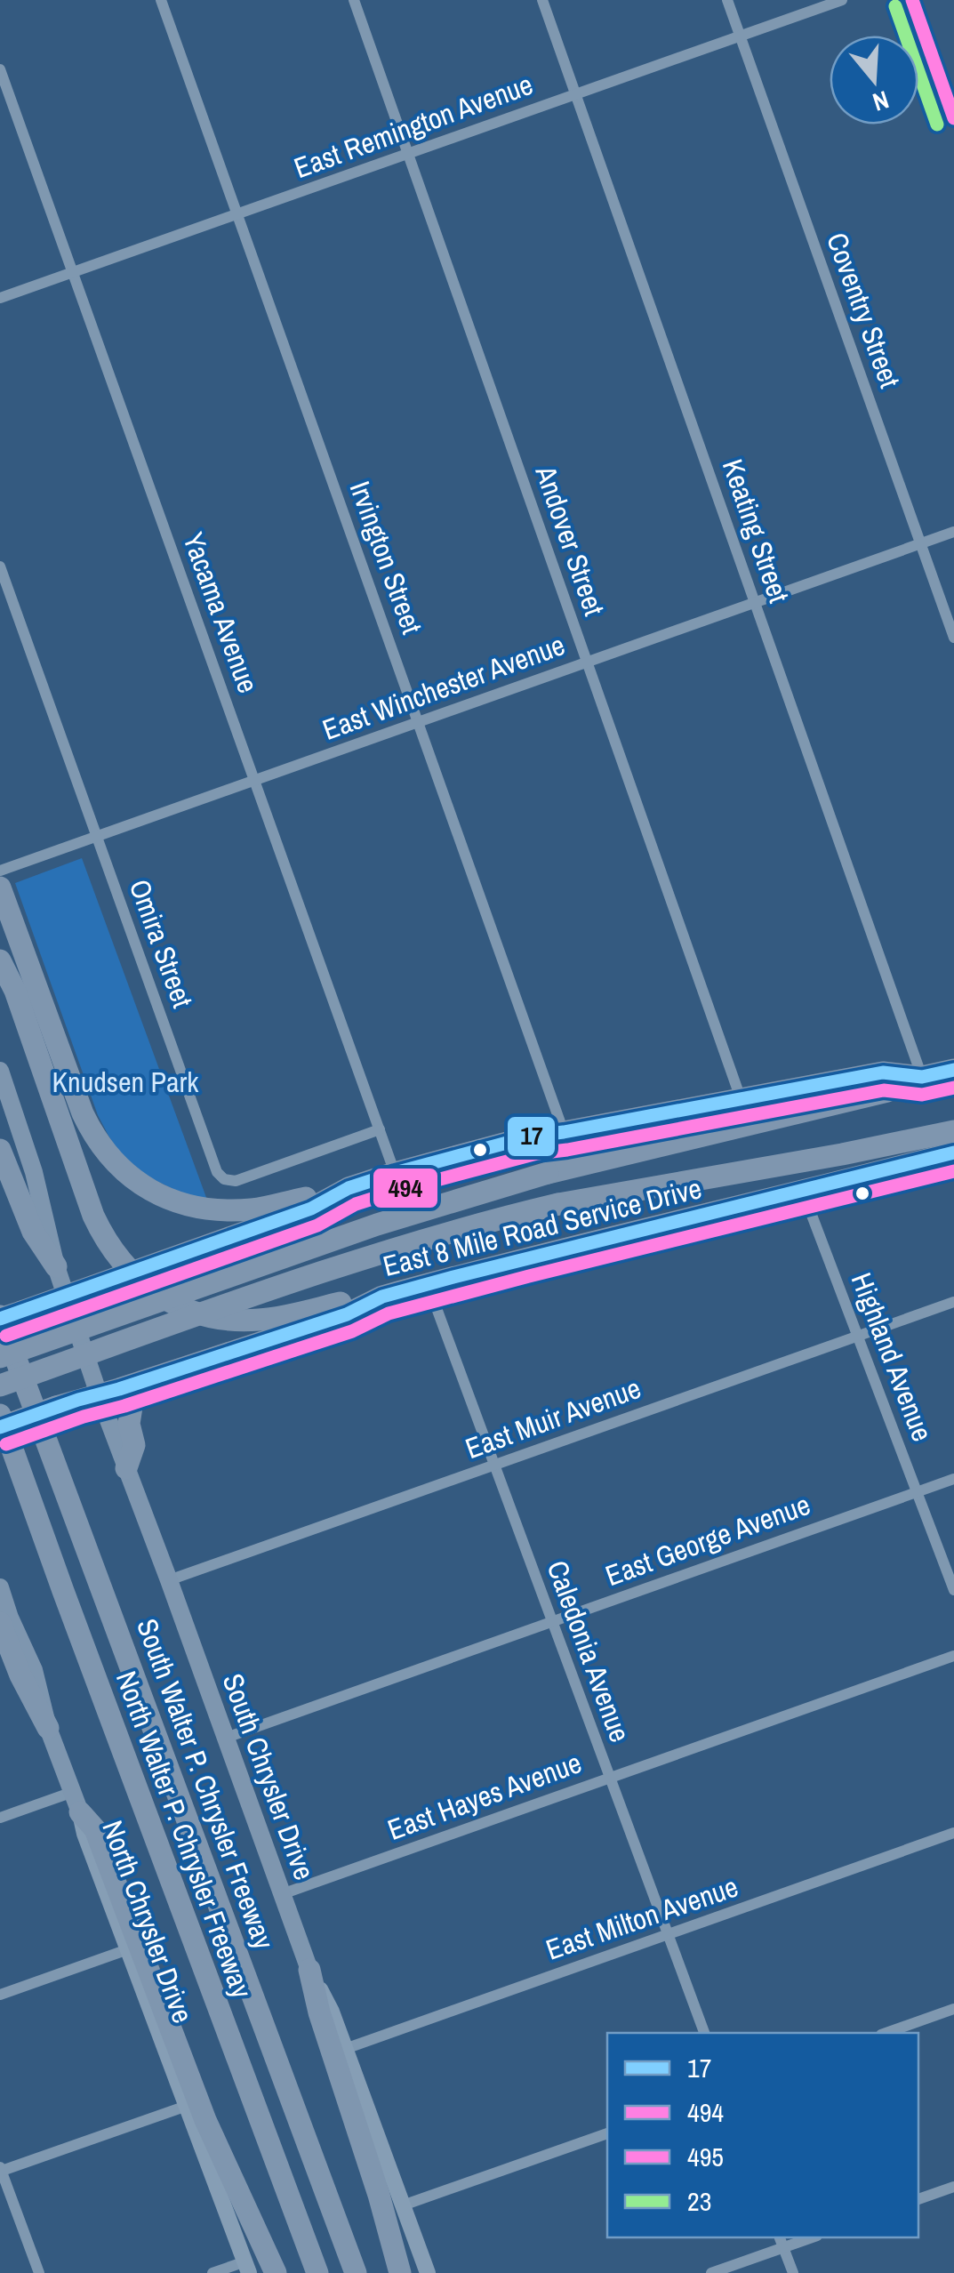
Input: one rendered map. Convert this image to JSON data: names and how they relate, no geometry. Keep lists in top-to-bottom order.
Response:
{
  "streets": {
    "highway": ["East 8 Mile Road Service Drive", "South Walter P. Chrysler Freeway", "North Walter P. Chrysler Freeway"],
    "main road": ["South Chrysler Drive", "North Chrysler Drive"],
    "street": [
      "East Remington Avenue",
      "Coventry Street",
      "Keating Street",
      "Andover Street",
      "Irvington Street",
      "Yacama Avenue",
      "East Winchester Avenue",
      "Omira Street",
      "Highland Avenue",
      "East Muir Avenue",
      "East George Avenue",
      "Caledonia Avenue",
      "East Hayes Avenue",
      "East Milton Avenue"
    ]
  },
  "crossings": [
    ["East Remington Avenue", "Coventry Street"],
    ["East Remington Avenue", "Keating Street"],
    ["East Remington Avenue", "Andover Street"],
    ["East Remington Avenue", "Irvington Street"],
    ["East Remington Avenue", "Yacama Avenue"],
    ["Coventry Street", "East Winchester Avenue"],
    ["Keating Street", "East Winchester Avenue"],
    ["Andover Street", "East Winchester Avenue"],
    ["Irvington Street", "East Winchester Avenue"],
    ["Yacama Avenue", "East Winchester Avenue"],
    ["Yacama Avenue", "Omira Street"],
    ["East Winchester Avenue", "Omira Street"],
    ["East 8 Mile Road Service Drive", "Highland Avenue"],
    ["East 8 Mile Road Service Drive", "Caledonia Avenue"],
    ["East 8 Mile Road Service Drive", "South Chrysler Drive"],
    ["Highland Avenue", "East Muir Avenue"],
    ["Highland Avenue", "East George Avenue"],
    ["East Muir Avenue", "Caledonia Avenue"],
    ["East Muir Avenue", "South Chrysler Drive"],
    ["East George Avenue", "Caledonia Avenue"],
    ["East George Avenue", "South Chrysler Drive"],
    ["Caledonia Avenue", "East Hayes Avenue"],
    ["Caledonia Avenue", "East Milton Avenue"],
    ["South Chrysler Drive", "East Hayes Avenue"],
    ["South Chrysler Drive", "East Milton Avenue"]
  ],
  "parks": ["Knudsen Park"],
  "lines": [
    "transit line 495",
    "transit line 23",
    "transit line 17",
    "transit line 494"
  ],
  "legend": [
    "17",
    "494",
    "495",
    "23"
  ],
  "north": "bottom"
}
